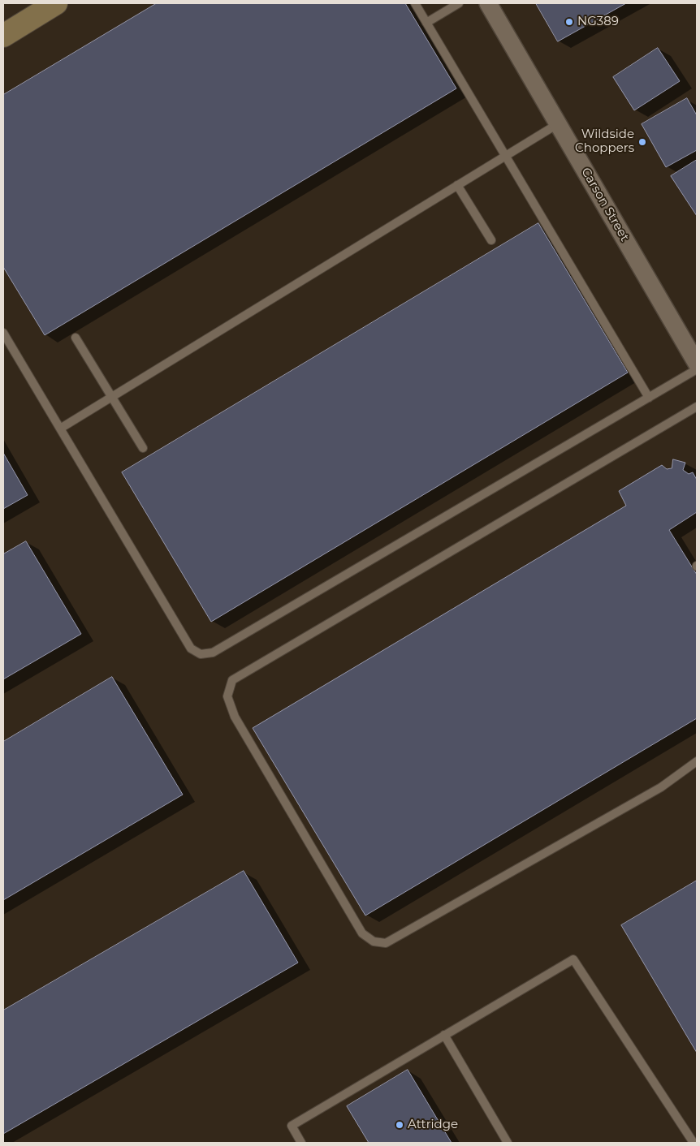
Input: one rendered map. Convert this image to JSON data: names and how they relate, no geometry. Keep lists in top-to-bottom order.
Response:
{
  "streets": {
    "street": ["Carson Street"]
  },
  "places": ["NG389", "Wildside Choppers", "Attridge"]
}
